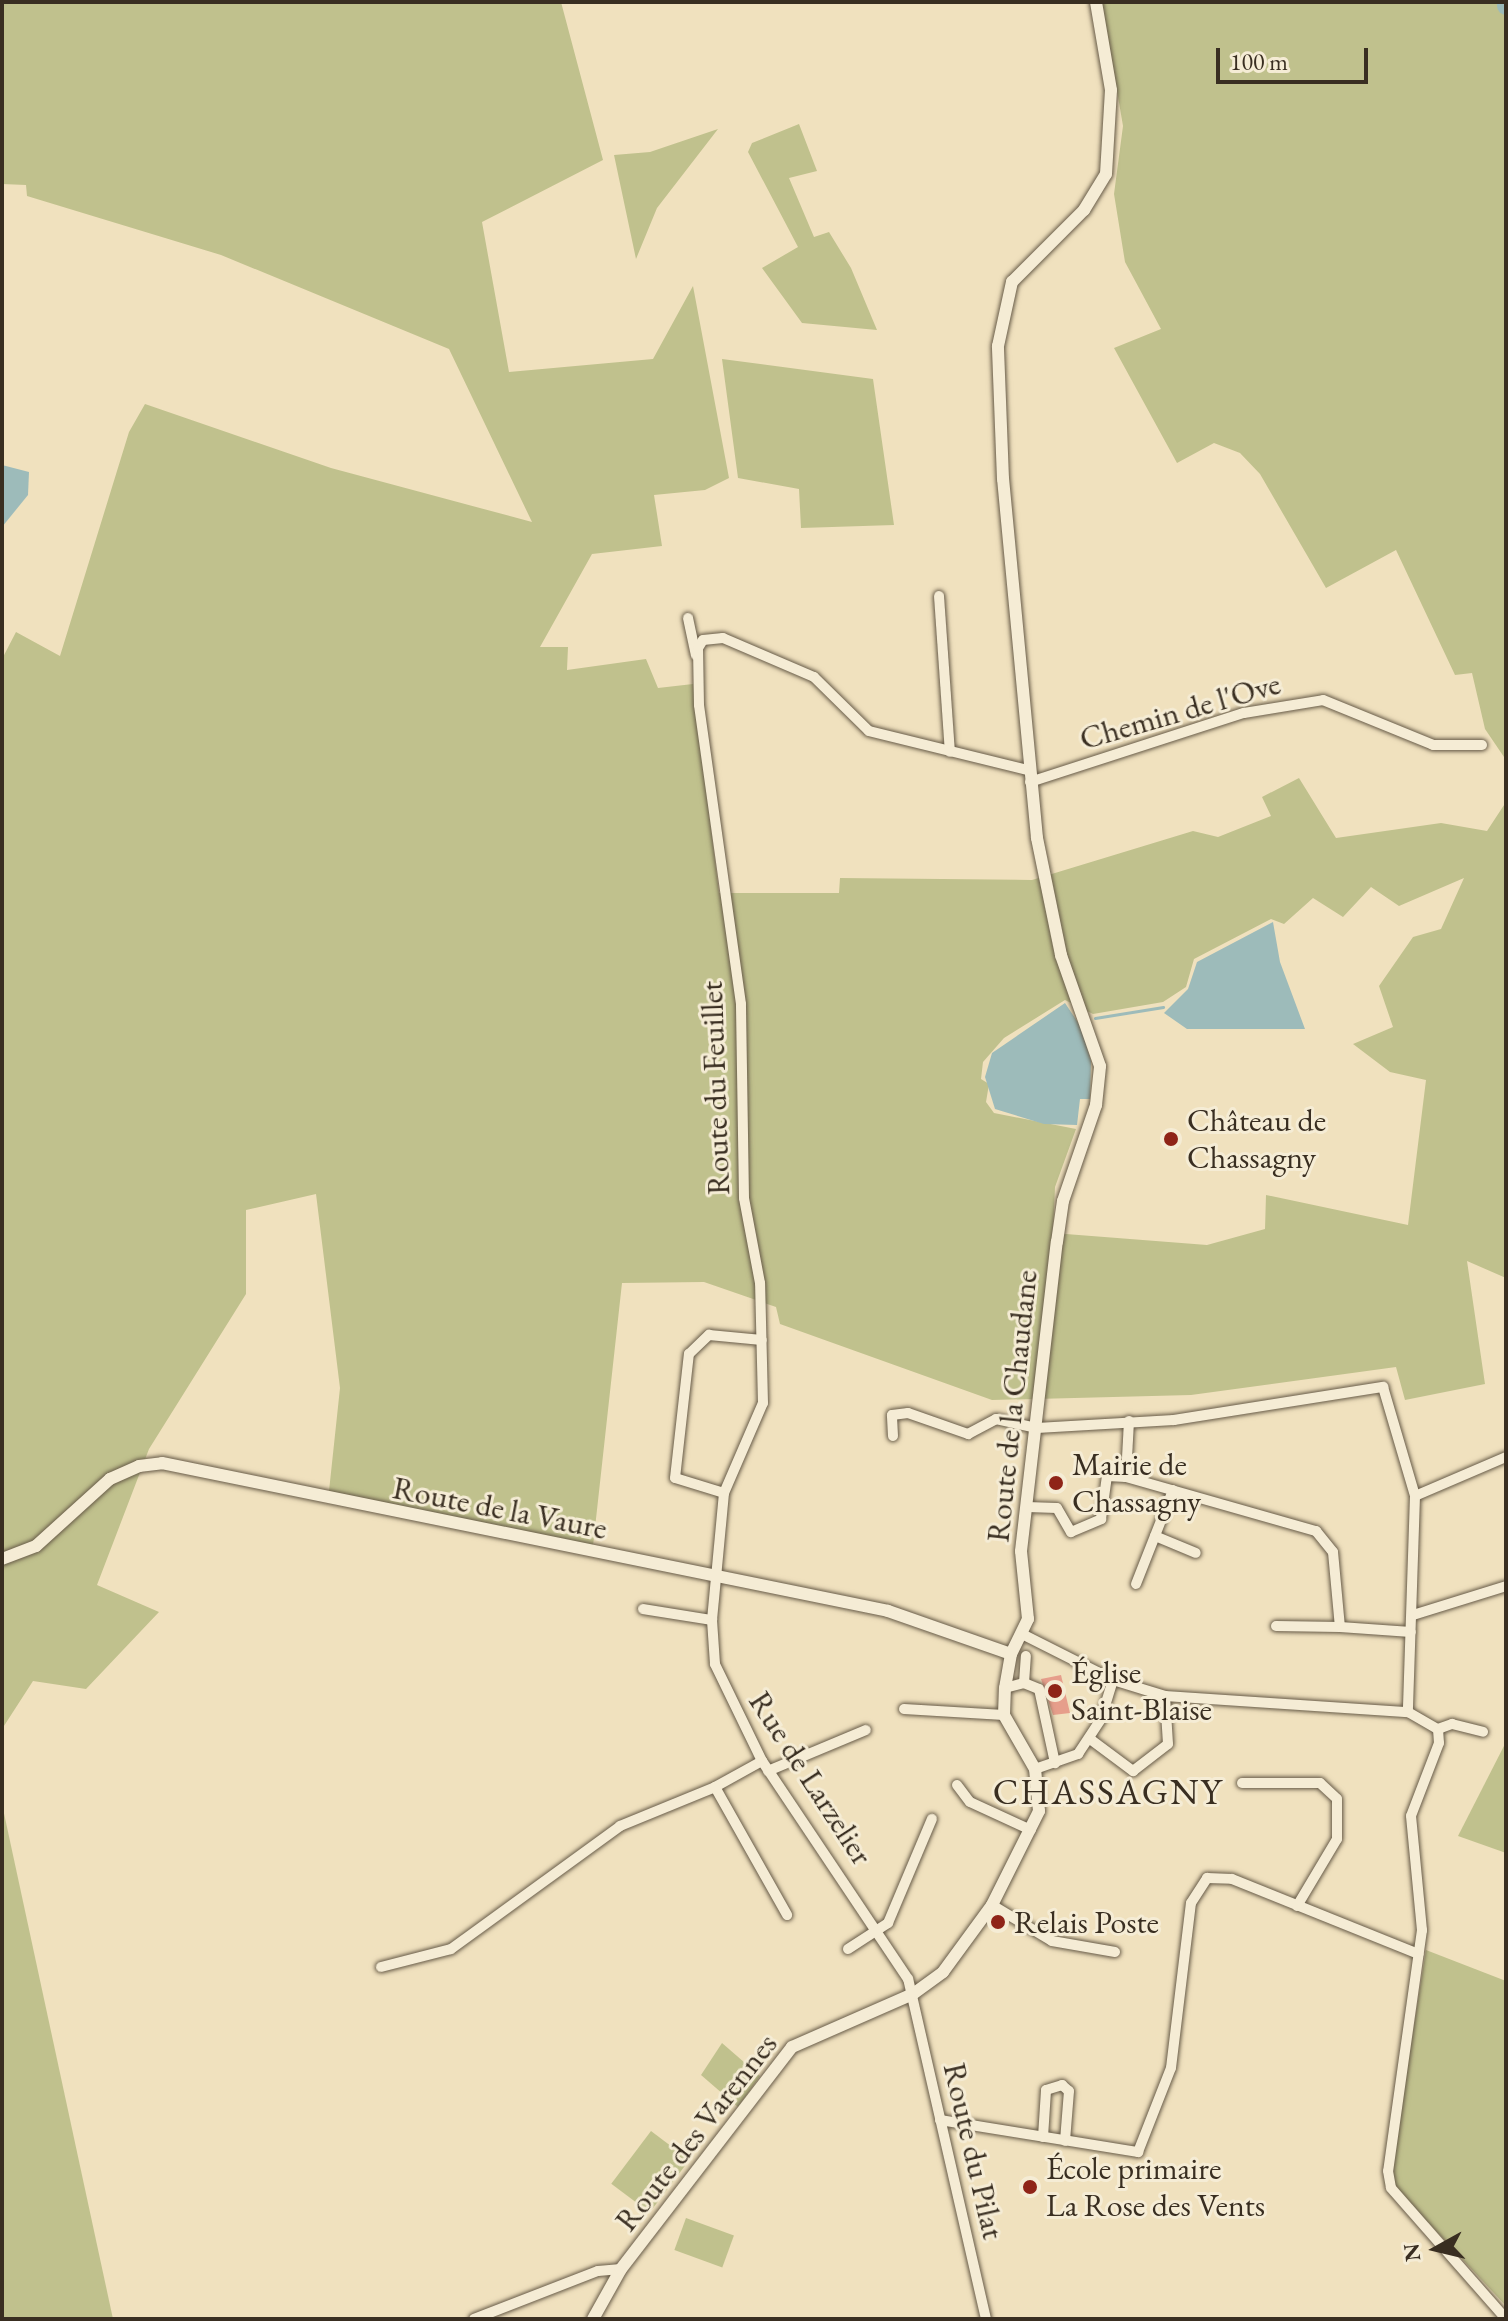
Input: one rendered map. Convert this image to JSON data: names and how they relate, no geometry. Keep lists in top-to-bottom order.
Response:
{
  "streets": {
    "street": [
      "Chemin de l'Ove",
      "Route du Feuillet",
      "Route de la Chaudane",
      "Route de la Vaure",
      "Rue de Larzelier",
      "Route des Varennes",
      "Route du Pilat"
    ]
  },
  "crossings": [
    ["Chemin de l'Ove", "Route de la Chaudane"],
    ["Route du Feuillet", "Rue de Larzelier"],
    ["Route de la Vaure", "Rue de Larzelier"],
    ["Rue de Larzelier", "Route des Varennes"],
    ["Rue de Larzelier", "Route du Pilat"],
    ["Route des Varennes", "Route du Pilat"]
  ],
  "districts": ["CHASSAGNY"],
  "places": [
    "Château de Chassagny",
    "Mairie de Chassagny",
    "Église Saint-Blaise",
    "Relais Poste",
    "École primaire La Rose des Vents"
  ],
  "scale_bar": "100 m",
  "north": "left"
}
